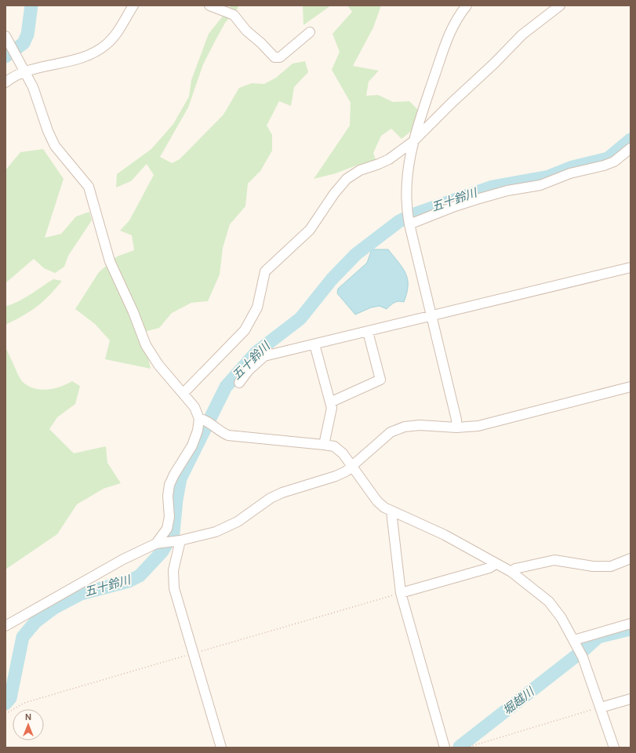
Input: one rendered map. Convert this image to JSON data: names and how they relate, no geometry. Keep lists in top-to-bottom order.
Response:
{
  "water": ["五十鈴川", "堀越川"],
  "north": "top"
}
